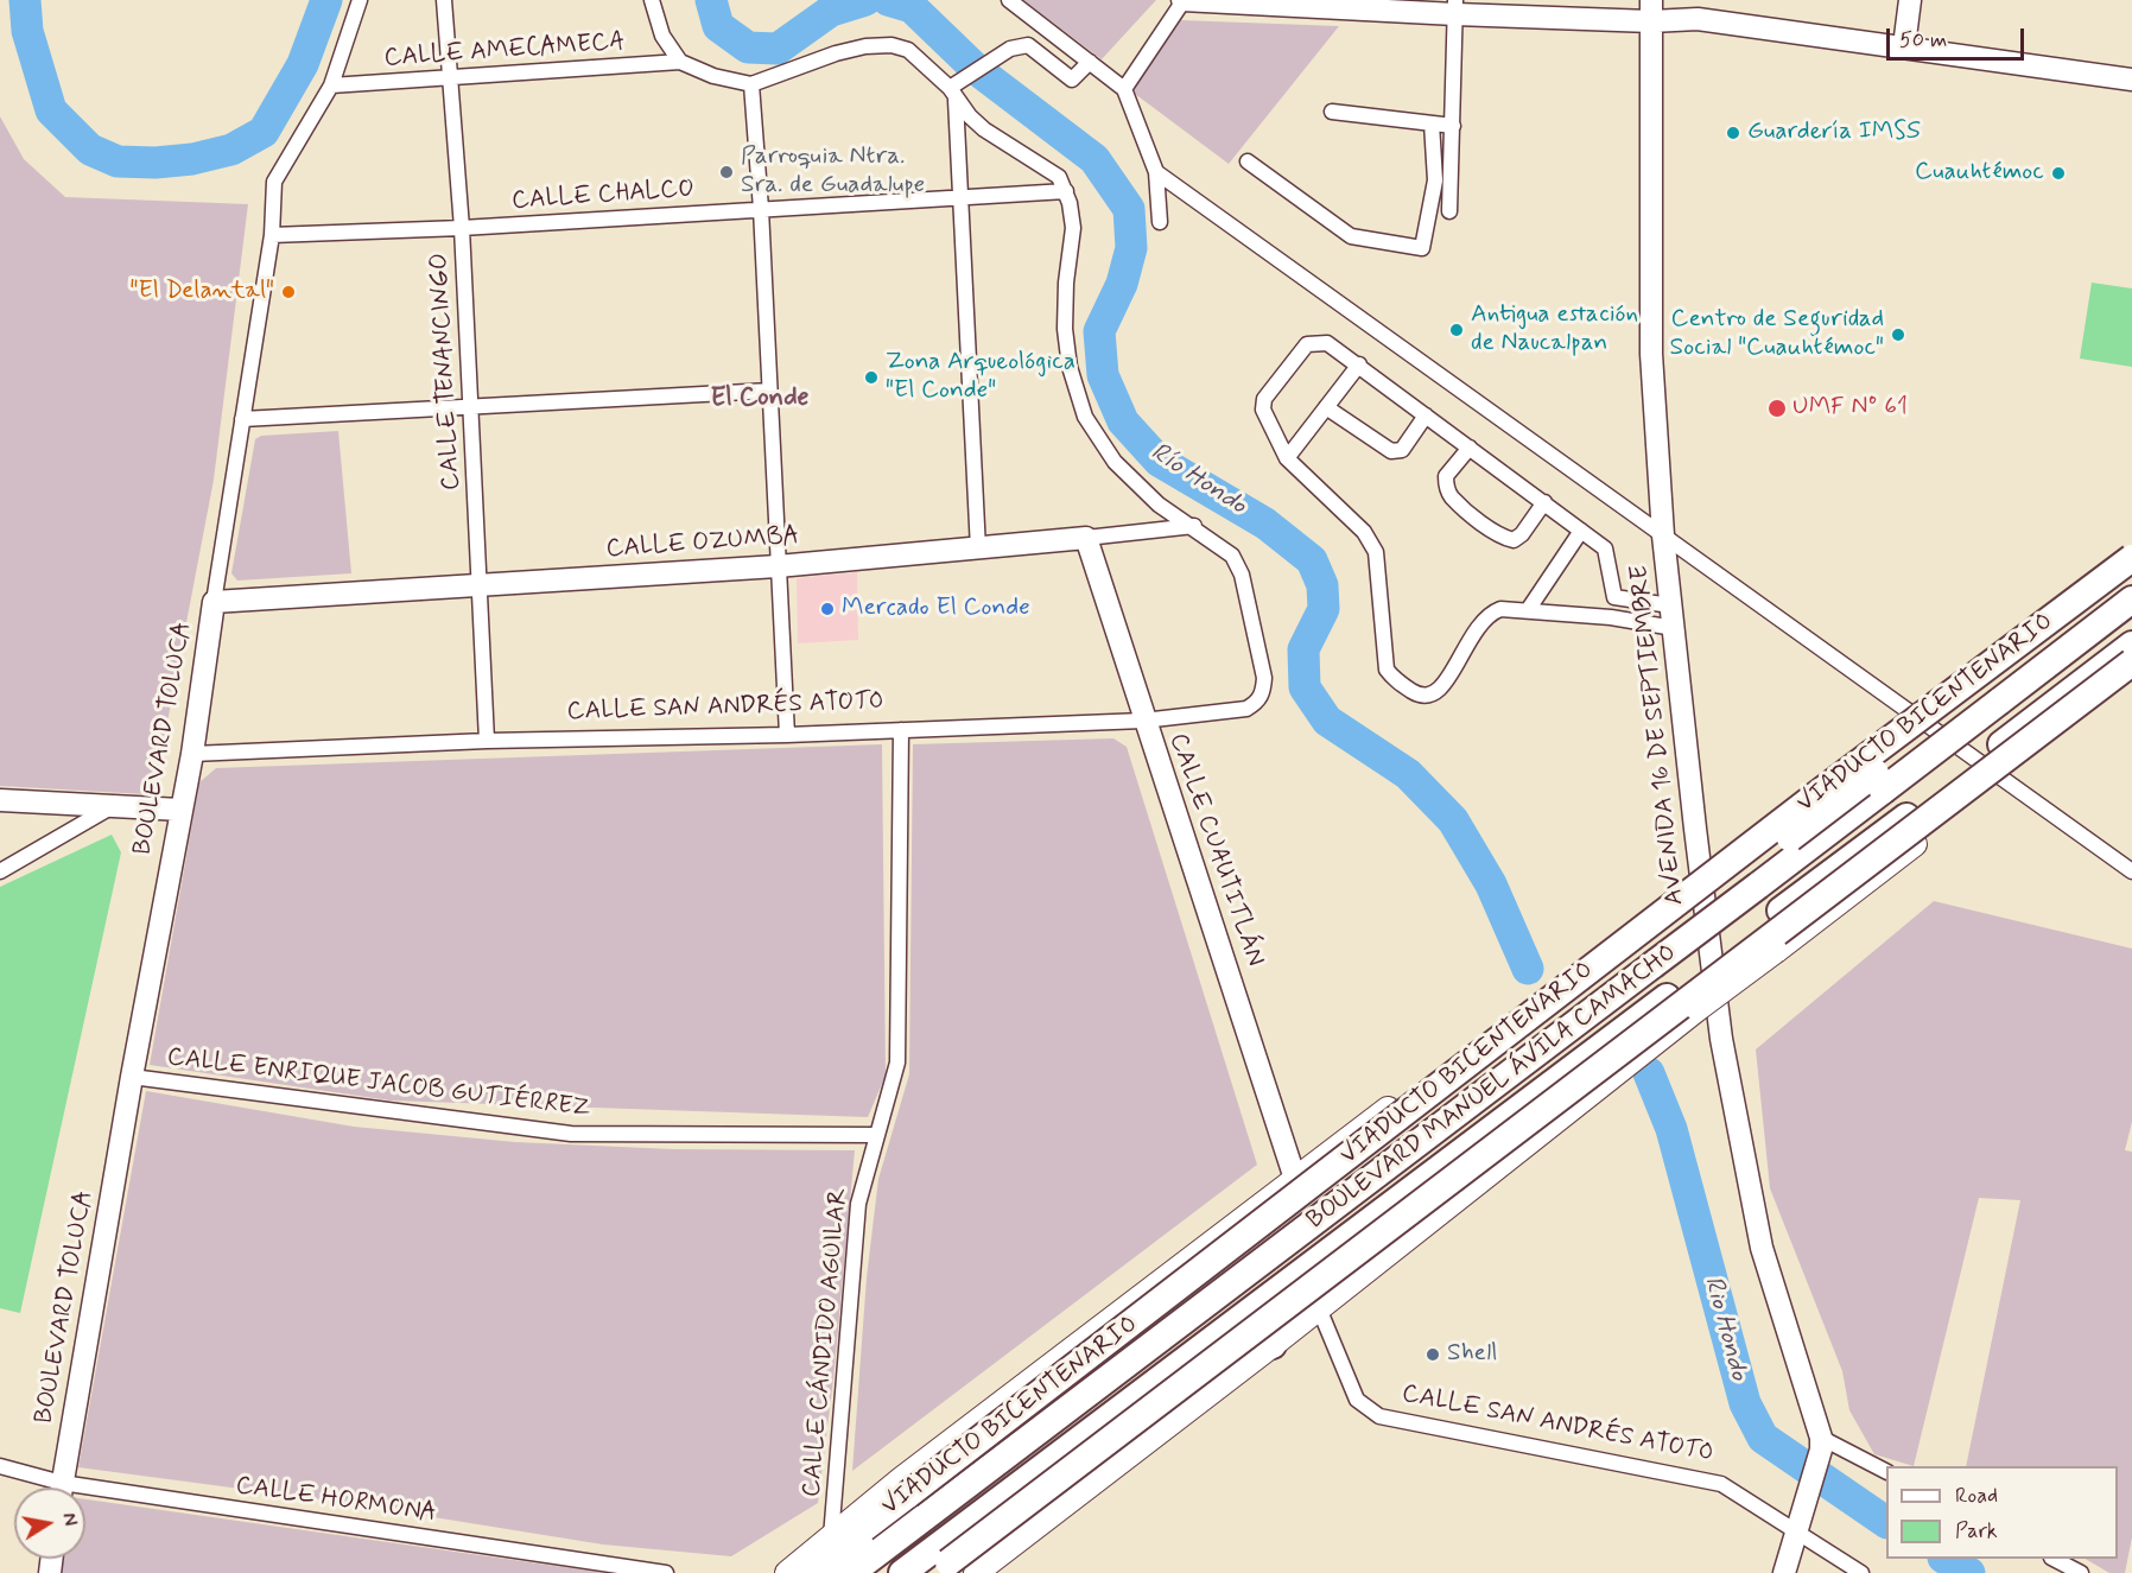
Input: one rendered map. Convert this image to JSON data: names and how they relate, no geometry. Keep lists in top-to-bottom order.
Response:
{
  "streets": {
    "highway": ["VIADUCTO BICENTENARIO", "BOULEVARD MANUEL ÁVILA CAMACHO"],
    "street": [
      "CALLE AMECAMECA",
      "CALLE CHALCO",
      "CALLE TENANCINGO",
      "CALLE OZUMBA",
      "CALLE SAN ANDRÉS ATOTO",
      "AVENIDA 16 DE SEPTIEMBRE",
      "BOULEVARD TOLUCA",
      "CALLE CUAUTITLÁN",
      "CALLE ENRIQUE JACOB GUTIÉRREZ",
      "CALLE CÁNDIDO AGUILAR",
      "CALLE HORMONA"
    ]
  },
  "crossings": [
    ["CALLE AMECAMECA", "CALLE TENANCINGO"],
    ["CALLE AMECAMECA", "BOULEVARD TOLUCA"],
    ["CALLE CHALCO", "CALLE TENANCINGO"],
    ["CALLE CHALCO", "BOULEVARD TOLUCA"],
    ["CALLE TENANCINGO", "CALLE OZUMBA"],
    ["CALLE TENANCINGO", "CALLE SAN ANDRÉS ATOTO"],
    ["CALLE OZUMBA", "CALLE SAN ANDRÉS ATOTO"],
    ["CALLE OZUMBA", "BOULEVARD TOLUCA"],
    ["CALLE OZUMBA", "CALLE CUAUTITLÁN"],
    ["CALLE SAN ANDRÉS ATOTO", "BOULEVARD TOLUCA"],
    ["CALLE SAN ANDRÉS ATOTO", "CALLE CUAUTITLÁN"],
    ["CALLE SAN ANDRÉS ATOTO", "CALLE CÁNDIDO AGUILAR"],
    ["BOULEVARD TOLUCA", "CALLE ENRIQUE JACOB GUTIÉRREZ"],
    ["CALLE ENRIQUE JACOB GUTIÉRREZ", "CALLE CÁNDIDO AGUILAR"]
  ],
  "districts": ["El Conde"],
  "water": ["Río Hondo", "Rio Hondo"],
  "places": [
    "Guardería IMSS",
    "Parroquia Ntra. Sra. de Guadalupe",
    "Cuauhtémoc",
    "\"El Delantal\"",
    "Antigua estación de Naucalpan",
    "Centro de Seguridad Social \"Cuauhtémoc\"",
    "Zona Arqueológica \"El Conde\"",
    "UMF Nº 61",
    "Mercado El Conde",
    "Shell"
  ],
  "legend": ["Road", "Park"],
  "scale_bar": "50 m",
  "north": "right"
}
